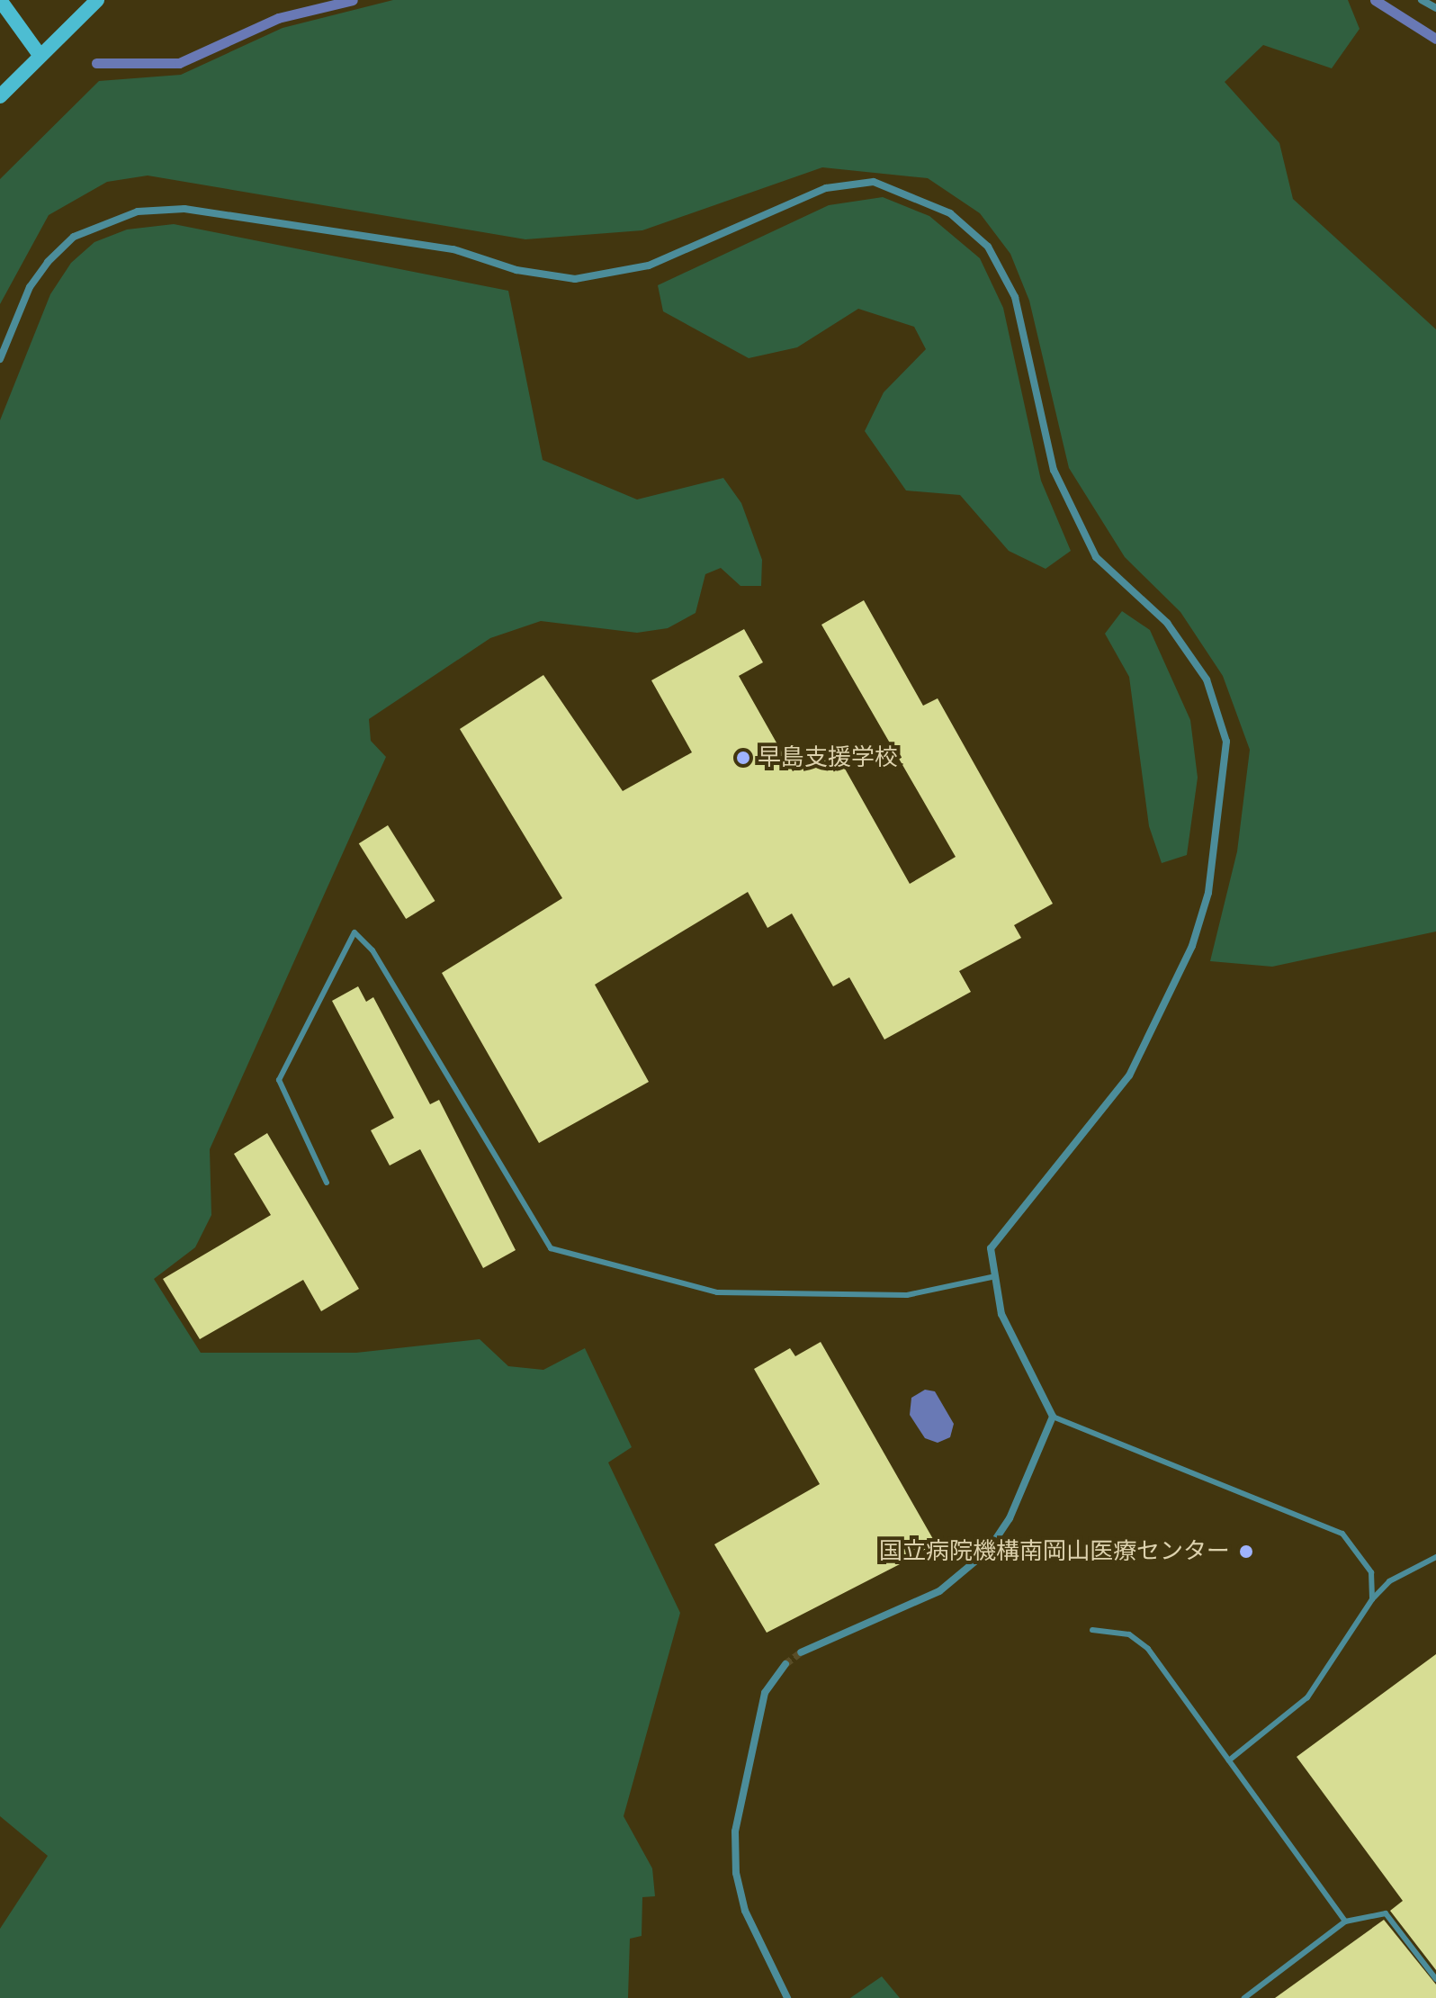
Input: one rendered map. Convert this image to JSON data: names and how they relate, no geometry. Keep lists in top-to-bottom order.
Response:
{
  "places": ["早島支援学校", "国立病院機構南岡山医療センター"]
}
